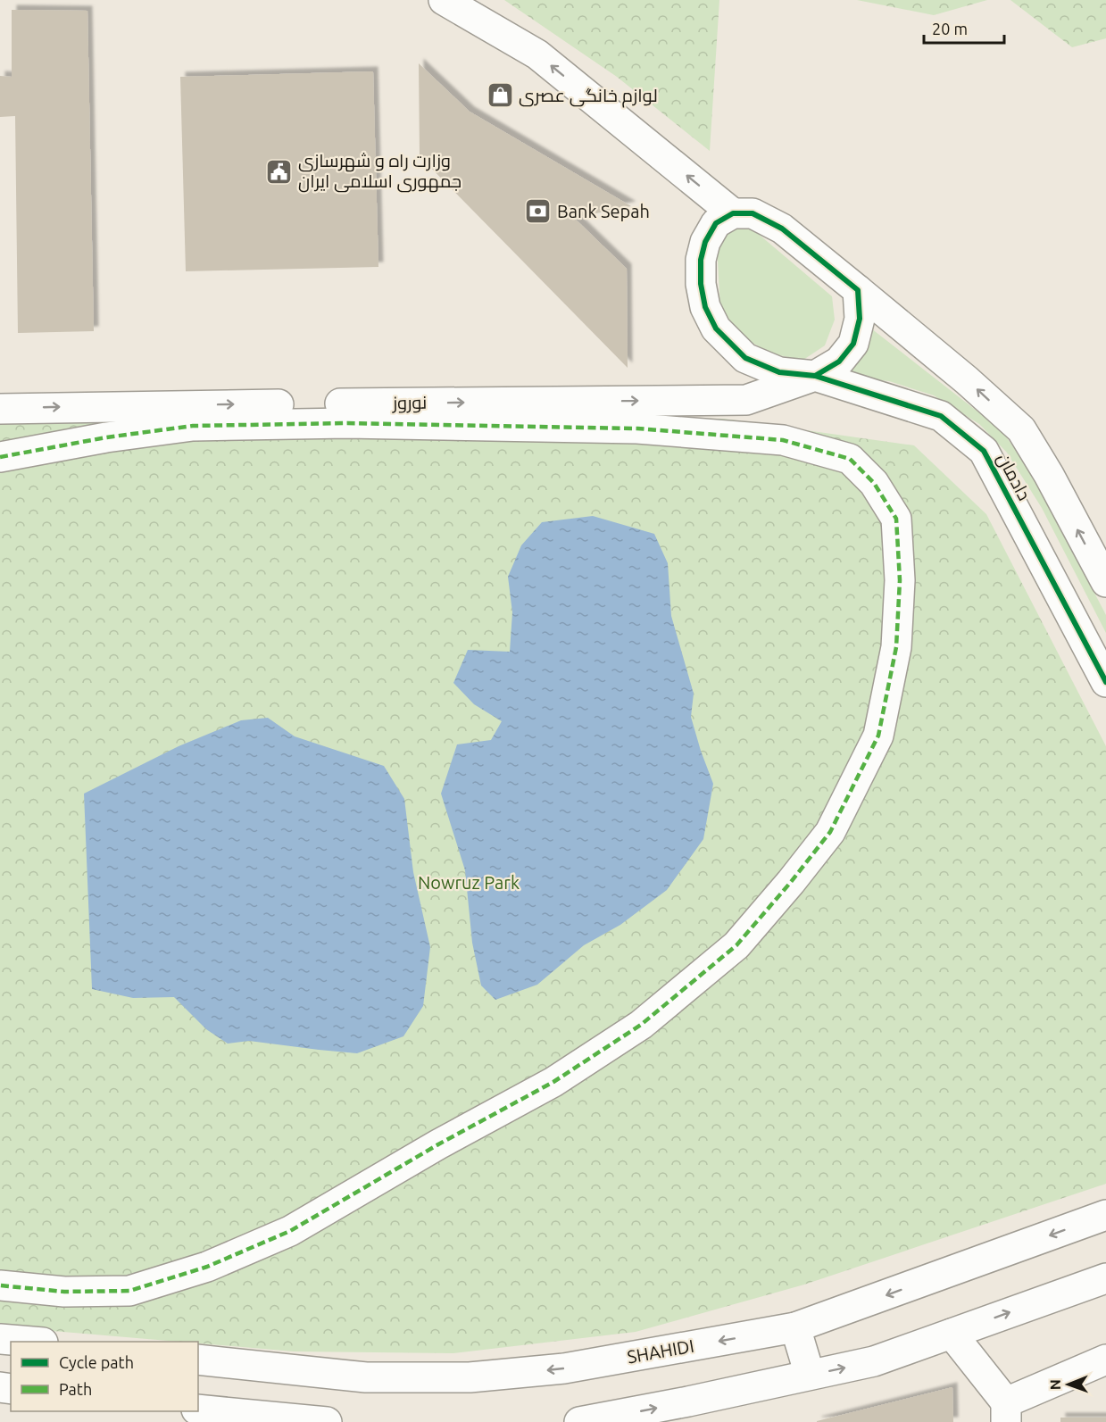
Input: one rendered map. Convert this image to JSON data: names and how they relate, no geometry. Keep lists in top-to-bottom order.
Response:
{
  "streets": {
    "street": ["نوروز", "دادمان", "SHAHIDI"]
  },
  "crossings": [
    ["نوروز", "دادمان"]
  ],
  "one_way": ["نوروز"],
  "parks": ["Nowruz Park"],
  "places": {
    "shop": ["لوازم خانگی عصری"],
    "public building": ["وزارت راه و شهرسازی جمهوری اسلامی ایران"],
    "bank": ["Bank Sepah"]
  },
  "legend": ["Cycle path", "Path"],
  "scale_bar": "20 m",
  "north": "left"
}
